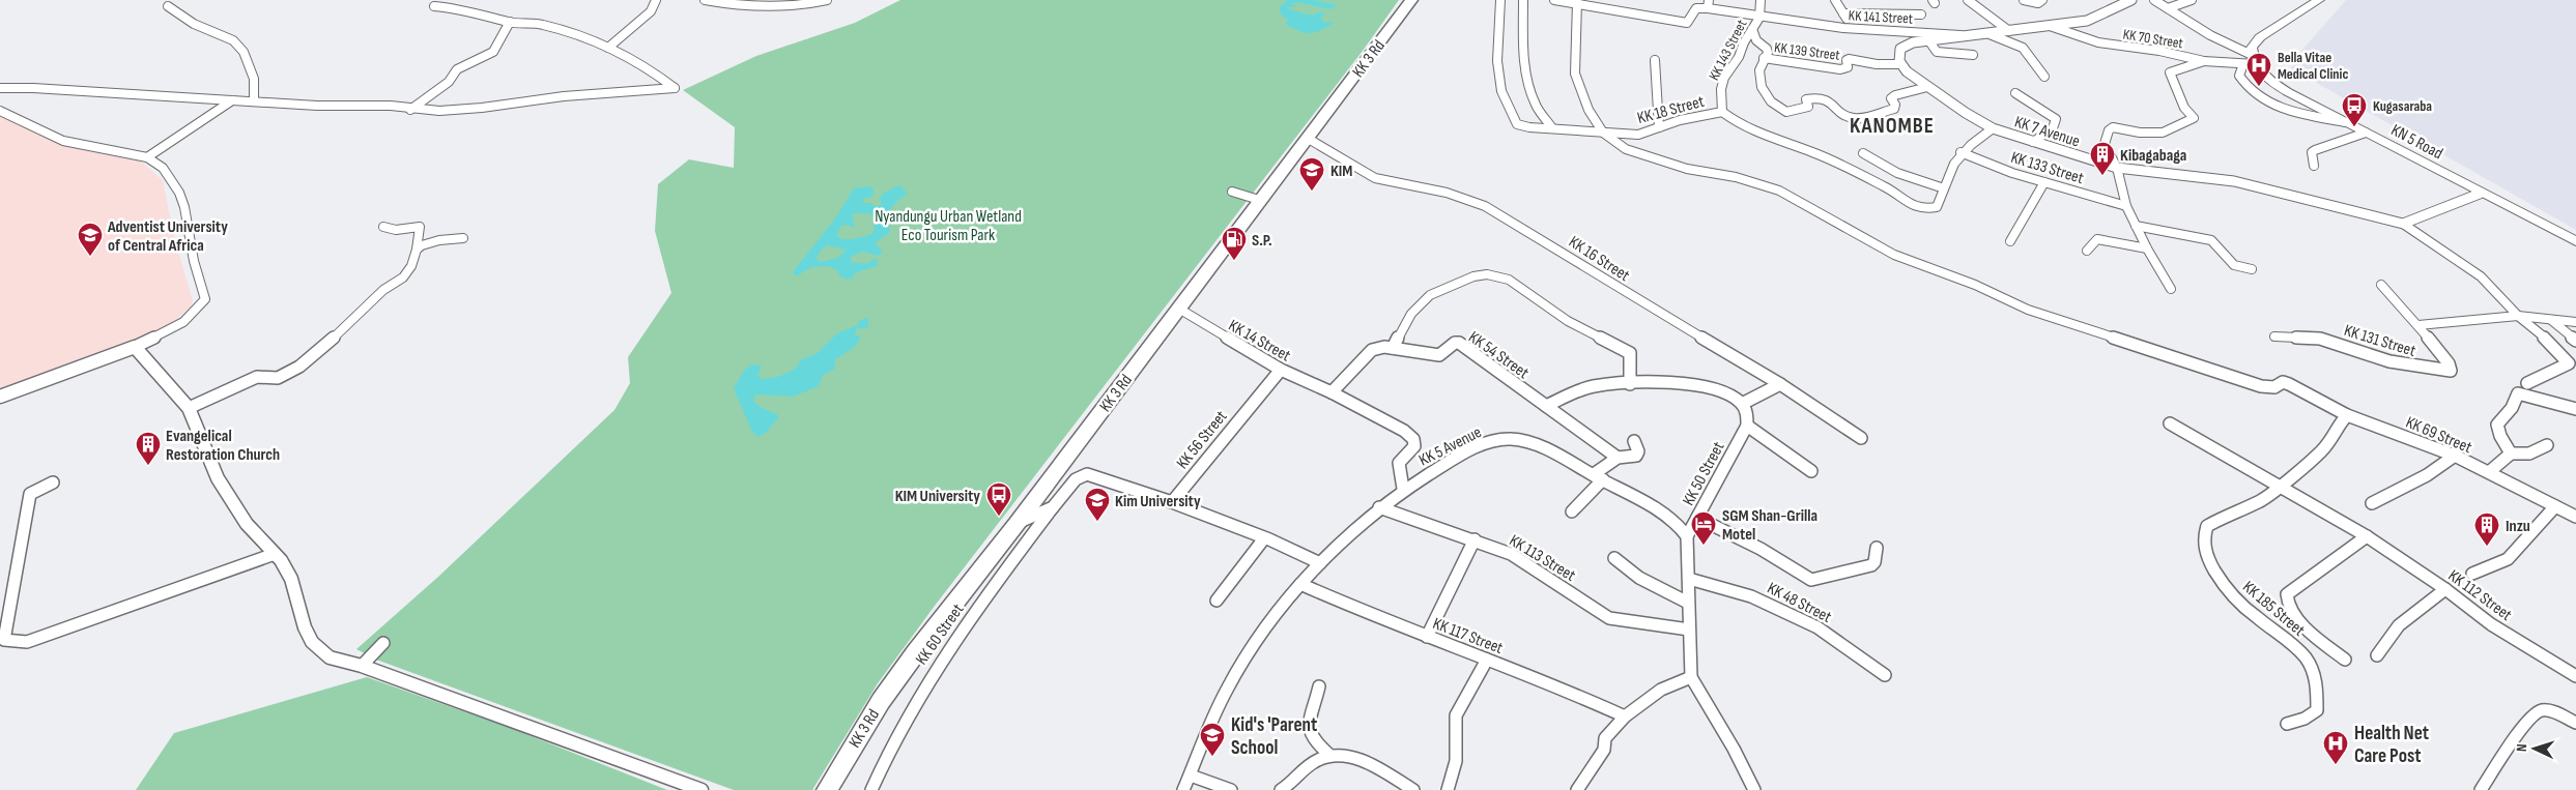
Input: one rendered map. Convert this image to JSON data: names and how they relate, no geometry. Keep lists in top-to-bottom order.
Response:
{
  "streets": {
    "highway": ["KK 3 Rd"],
    "main road": ["KN 5 Road"],
    "street": [
      "KK 141 Street",
      "KK 70 Street",
      "KK 143 Street",
      "KK 139 Street",
      "KK 18 Street",
      "KK 7 Avenue",
      "KK 133 Street",
      "KK 16 Street",
      "KK 14 Street",
      "KK 131 Street",
      "KK 54 Street",
      "KK 69 Street",
      "KK 56 Street",
      "KK 5 Avenue",
      "KK 50 Street",
      "KK 113 Street",
      "KK 112 Street",
      "KK 48 Street",
      "KK 185 Street",
      "KK 60 Street",
      "KK 117 Street"
    ]
  },
  "crossings": [
    ["KK 141 Street", "KK 143 Street"],
    ["KK 70 Street", "KN 5 Road"],
    ["KK 143 Street", "KK 18 Street"],
    ["KK 139 Street", "KK 7 Avenue"],
    ["KK 3 Rd", "KK 16 Street"],
    ["KK 3 Rd", "KK 14 Street"],
    ["KK 18 Street", "KK 69 Street"],
    ["KK 14 Street", "KK 54 Street"],
    ["KK 14 Street", "KK 56 Street"],
    ["KK 69 Street", "KK 185 Street"],
    ["KK 56 Street", "KK 60 Street"],
    ["KK 5 Avenue", "KK 50 Street"],
    ["KK 5 Avenue", "KK 113 Street"],
    ["KK 5 Avenue", "KK 117 Street"],
    ["KK 112 Street", "KK 185 Street"]
  ],
  "districts": ["KANOMBE"],
  "parks": ["Nyandungu Urban Wetland Eco Tourism Park"],
  "places": {
    "hospital": ["Bella Vitae Medical Clinic", "Health Net Care Post"],
    "bus stop": ["Kugasaraba", "KIM University"],
    "building": ["Kibagabaga", "Evangelical Restoration Church", "Inzu"],
    "school or university": [
      "KIM",
      "Adventist University of Central Africa",
      "Kim University",
      "Kid's 'Parent School"
    ],
    "fuel station": ["S.P."],
    "hotel": ["SGM Shan-Grilla Motel"]
  },
  "north": "left"
}
